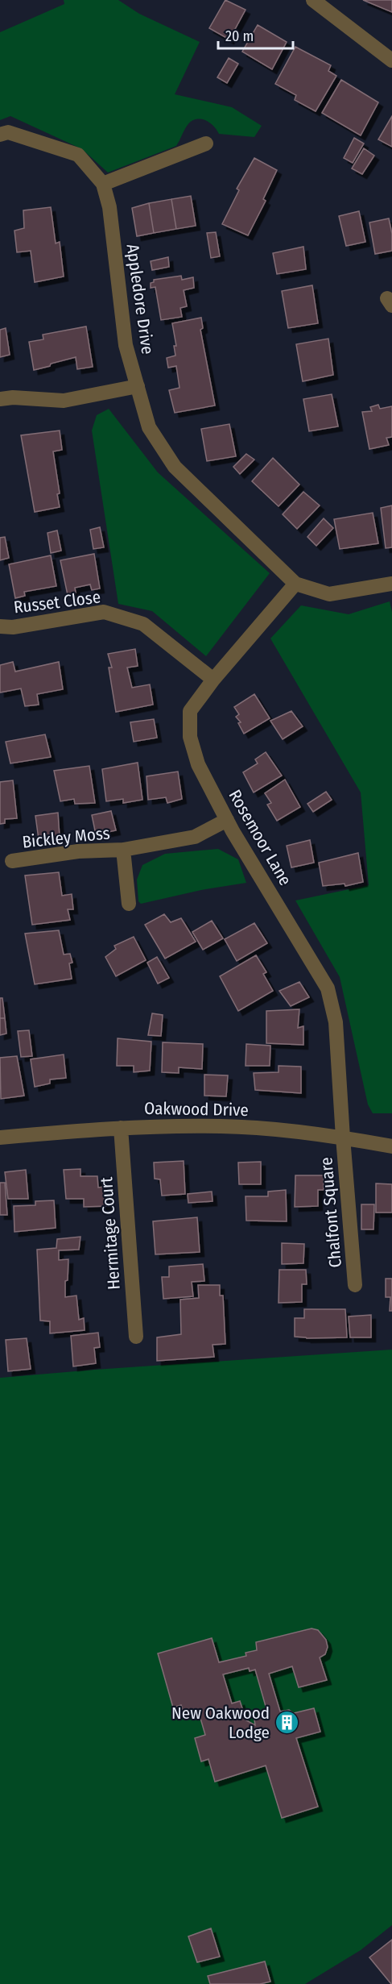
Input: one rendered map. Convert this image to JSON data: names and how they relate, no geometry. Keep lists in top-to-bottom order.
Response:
{
  "streets": {
    "street": [
      "Appledore Drive",
      "Russet Close",
      "Bickley Moss",
      "Rosemoor Lane",
      "Oakwood Drive",
      "Chalfont Square",
      "Hermitage Court"
    ]
  },
  "crossings": [
    ["Appledore Drive", "Rosemoor Lane"],
    ["Russet Close", "Rosemoor Lane"],
    ["Bickley Moss", "Rosemoor Lane"],
    ["Rosemoor Lane", "Oakwood Drive"],
    ["Rosemoor Lane", "Chalfont Square"],
    ["Oakwood Drive", "Chalfont Square"],
    ["Oakwood Drive", "Hermitage Court"]
  ],
  "places": {
    "building": ["New Oakwood Lodge"]
  },
  "scale_bar": "20 m"
}
